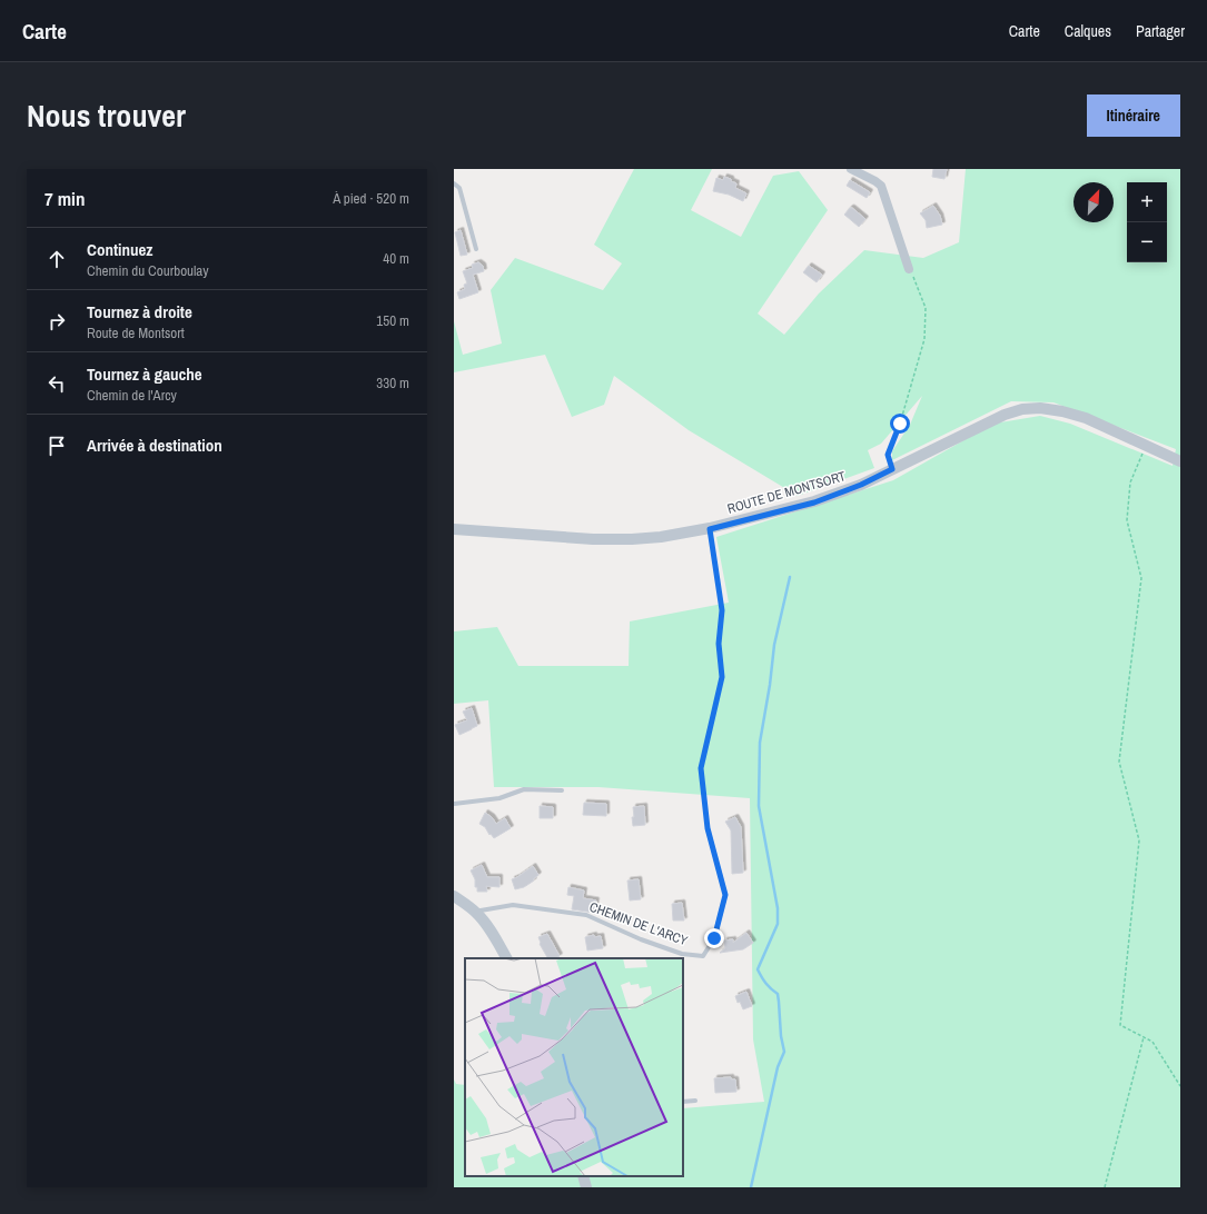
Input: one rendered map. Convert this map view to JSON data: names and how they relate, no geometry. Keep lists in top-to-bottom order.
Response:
{
  "streets": {
    "street": ["ROUTE DE MONTSORT"],
    "lane": ["CHEMIN DE L'ARCY"]
  },
  "north": "top right",
  "page": {
    "header": "Carte",
    "nav": ["Carte", "Calques", "Partager"],
    "title": "Nous trouver",
    "buttons": "Itinéraire",
    "heading": ["7 min", "À pied · 520 m"],
    "map_buttons": ["+", "−"],
    "list": [
      ["Continuez", "Chemin du Courboulay", "40 m"],
      ["Tournez à droite", "Route de Montsort", "150 m"],
      ["Tournez à gauche", "Chemin de l'Arcy", "330 m"],
      "Arrivée à destination"
    ]
  }
}
